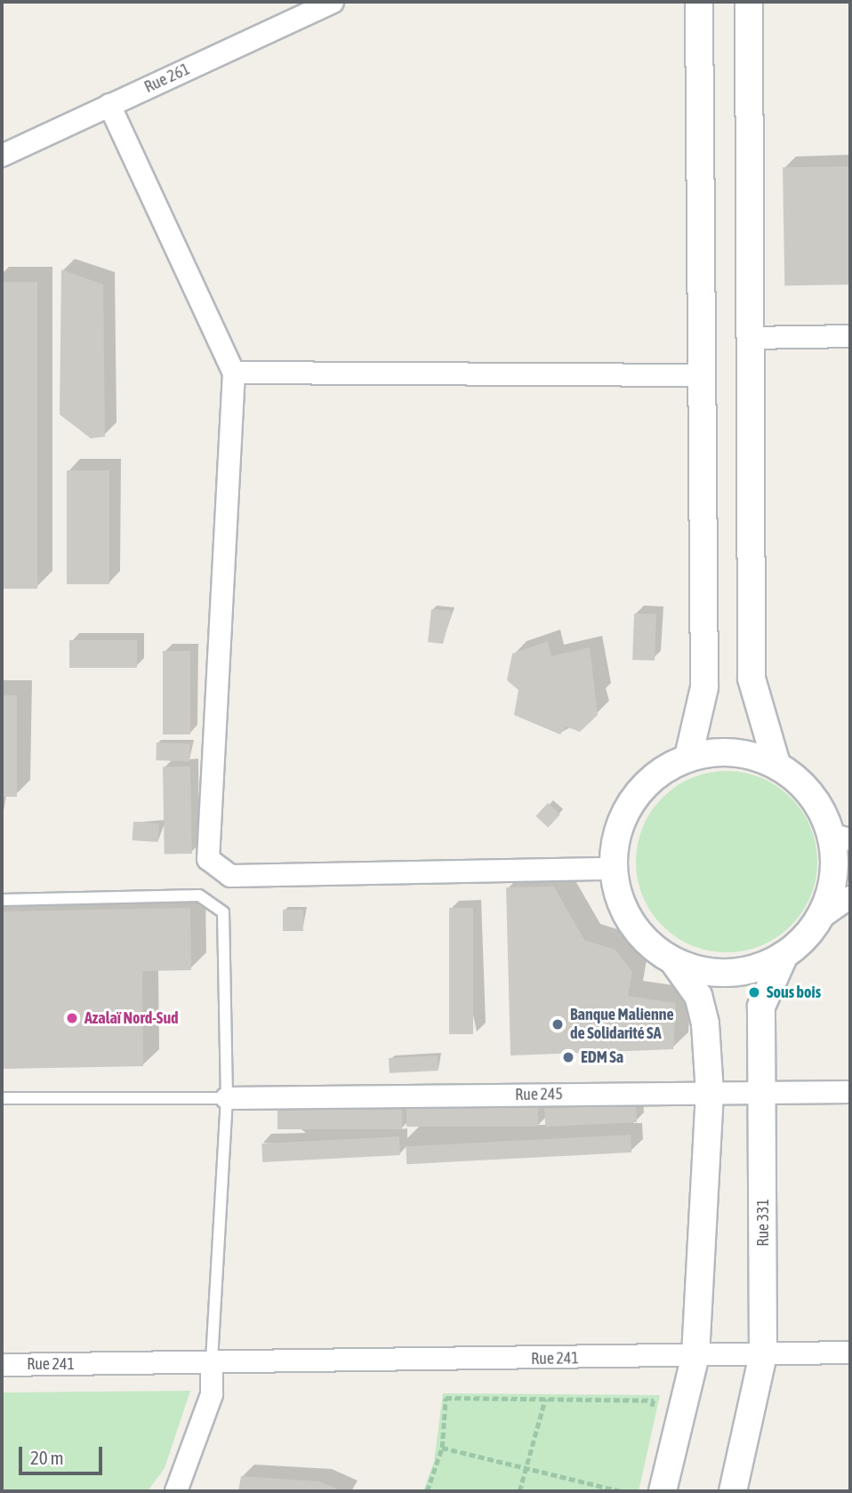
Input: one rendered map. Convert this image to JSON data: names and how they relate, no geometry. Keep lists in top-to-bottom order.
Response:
{
  "streets": {
    "street": [
      "Rue 261",
      "Rue 245",
      "Rue 331",
      "Rue 241"
    ]
  },
  "crossings": [
    ["Rue 245", "Rue 331"],
    ["Rue 331", "Rue 241"]
  ],
  "places": [
    "Sous bois",
    "Azalaï Nord-Sud",
    "Banque Malienne de Solidarité SA",
    "EDM Sa"
  ],
  "scale_bar": "20 m"
}
